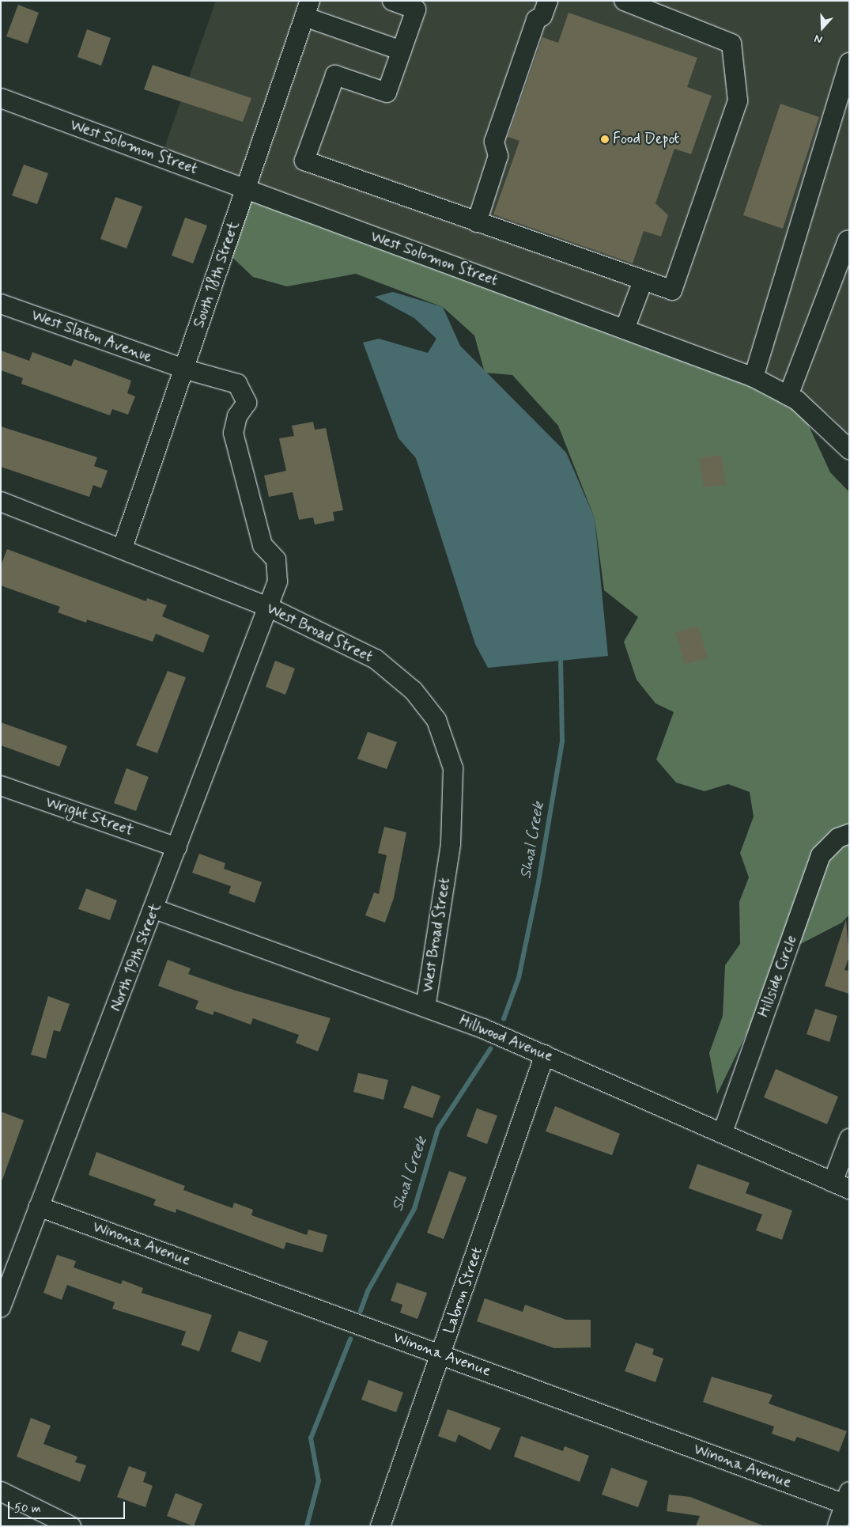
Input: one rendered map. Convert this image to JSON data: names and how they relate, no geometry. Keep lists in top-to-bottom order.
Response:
{
  "streets": {
    "street": [
      "West Solomon Street",
      "South 18th Street",
      "West Slaton Avenue",
      "West Broad Street",
      "Wright Street",
      "North 19th Street",
      "Hillside Circle",
      "Hillwood Avenue",
      "Winona Avenue",
      "Labron Street"
    ]
  },
  "crossings": [
    ["West Solomon Street", "South 18th Street"],
    ["South 18th Street", "West Slaton Avenue"],
    ["South 18th Street", "West Broad Street"],
    ["West Slaton Avenue", "West Broad Street"],
    ["West Slaton Avenue", "North 19th Street"],
    ["West Broad Street", "North 19th Street"],
    ["West Broad Street", "Hillwood Avenue"],
    ["Wright Street", "North 19th Street"],
    ["North 19th Street", "Hillwood Avenue"],
    ["North 19th Street", "Winona Avenue"],
    ["Hillside Circle", "Hillwood Avenue"],
    ["Hillwood Avenue", "Labron Street"],
    ["Winona Avenue", "Labron Street"]
  ],
  "water": ["Shoal Creek"],
  "places": ["Food Depot"],
  "scale_bar": "50 m",
  "north": "bottom"
}
